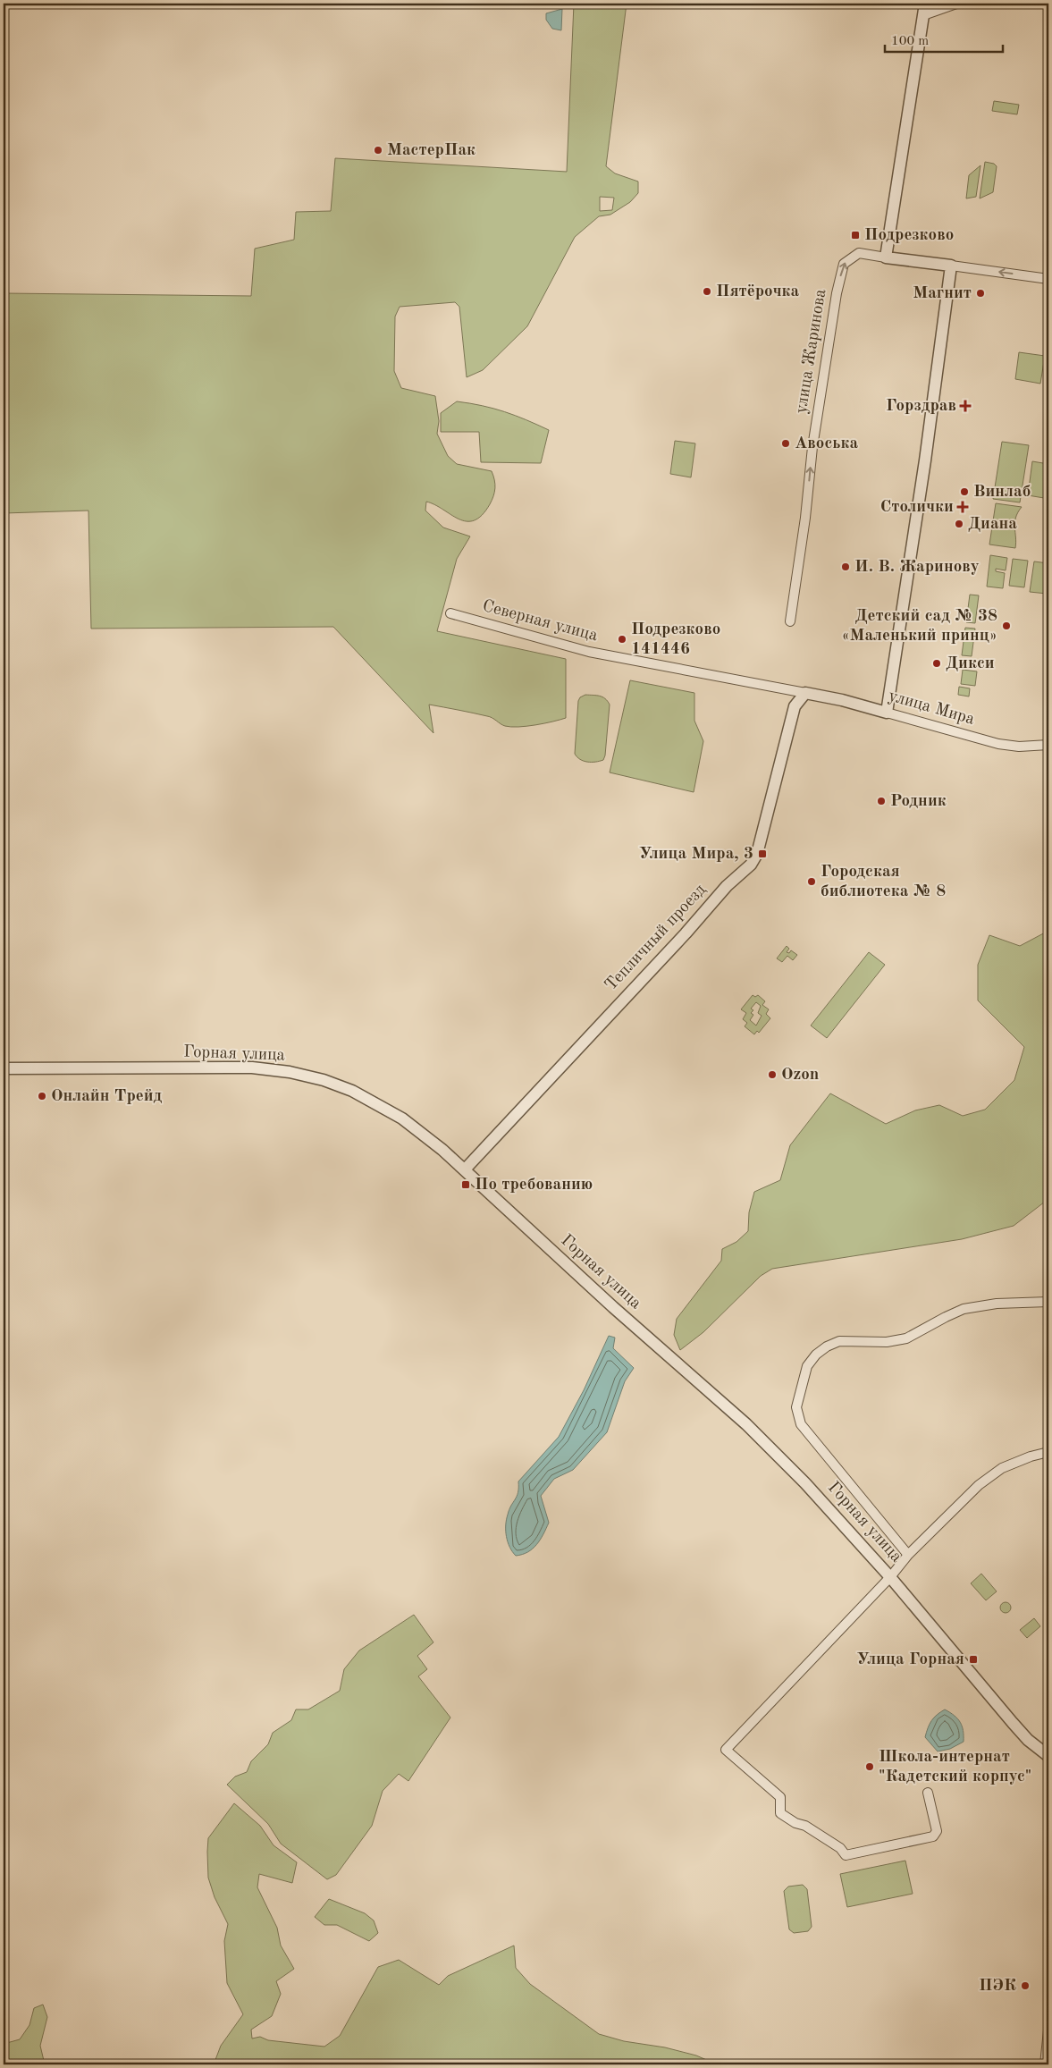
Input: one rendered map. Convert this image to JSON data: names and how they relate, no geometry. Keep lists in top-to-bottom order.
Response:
{
  "streets": {
    "street": [
      "улица Жаринова",
      "Северная улица",
      "улица Мира",
      "Тепличный проезд",
      "Горная улица"
    ]
  },
  "crossings": [
    ["Северная улица", "улица Мира"],
    ["Северная улица", "Тепличный проезд"],
    ["улица Мира", "Тепличный проезд"],
    ["Тепличный проезд", "Горная улица"]
  ],
  "one_way": ["улица Жаринова"],
  "places": {
    "other": [
      "МастерПак",
      "Пятёрочка",
      "Магнит",
      "Авоська",
      "Винлаб",
      "Диана",
      "И. В. Жаринову",
      "Детский сад № 38 «Маленький принц»",
      "Подрезково 141446",
      "Дикси",
      "Родник",
      "Городская библиотека № 8",
      "Ozon",
      "Онлайн Трейд",
      "Школа-интернат \"Кадетский корпус\"",
      "ПЭК"
    ],
    "transit": [
      "Подрезково",
      "Улица Мира, 3",
      "По требованию",
      "Улица Горная"
    ],
    "health": ["Горздрав", "Столички"]
  },
  "scale_bar": "100 m"
}
